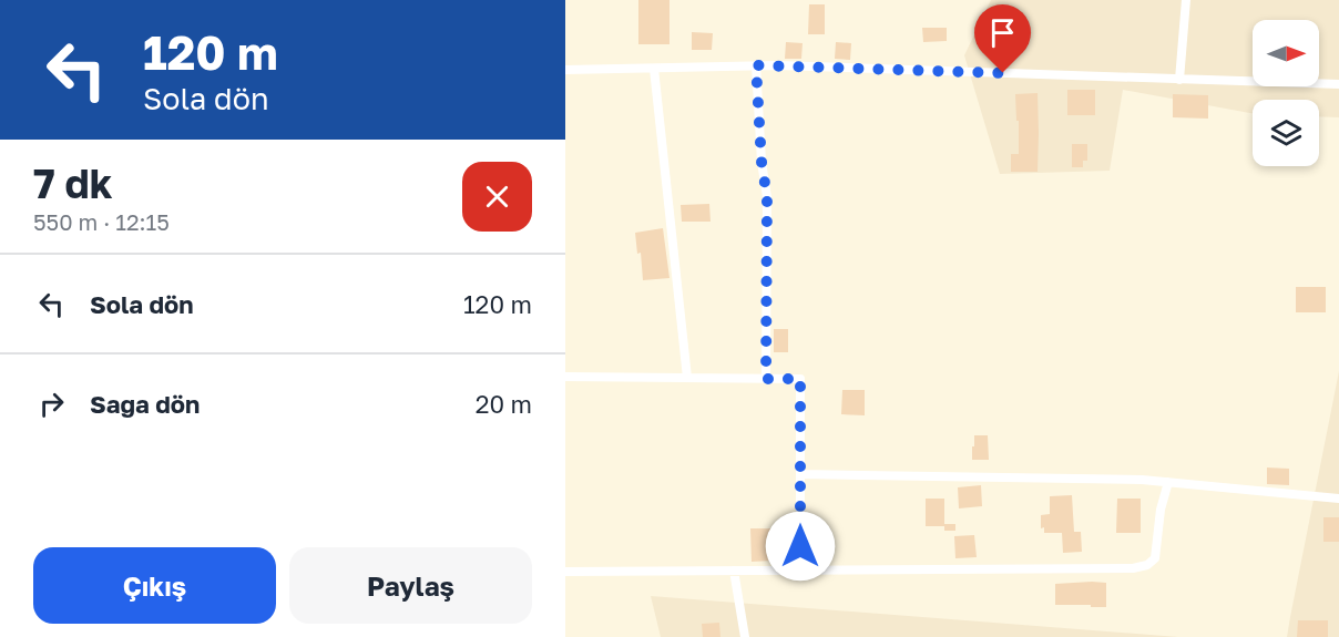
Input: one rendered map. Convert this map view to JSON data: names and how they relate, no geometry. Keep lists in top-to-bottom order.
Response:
{
  "north": "right",
  "page": {
    "turn": ["120 m", "Sola dön"],
    "heading": ["7 dk", "550 m · 12:15"],
    "list": [
      {
        "name": "Sola dön",
        "value": "120 m"
      },
      {
        "name": "Sağa dön",
        "value": "20 m"
      }
    ],
    "buttons": ["Çıkış", "Paylaş"]
  }
}
